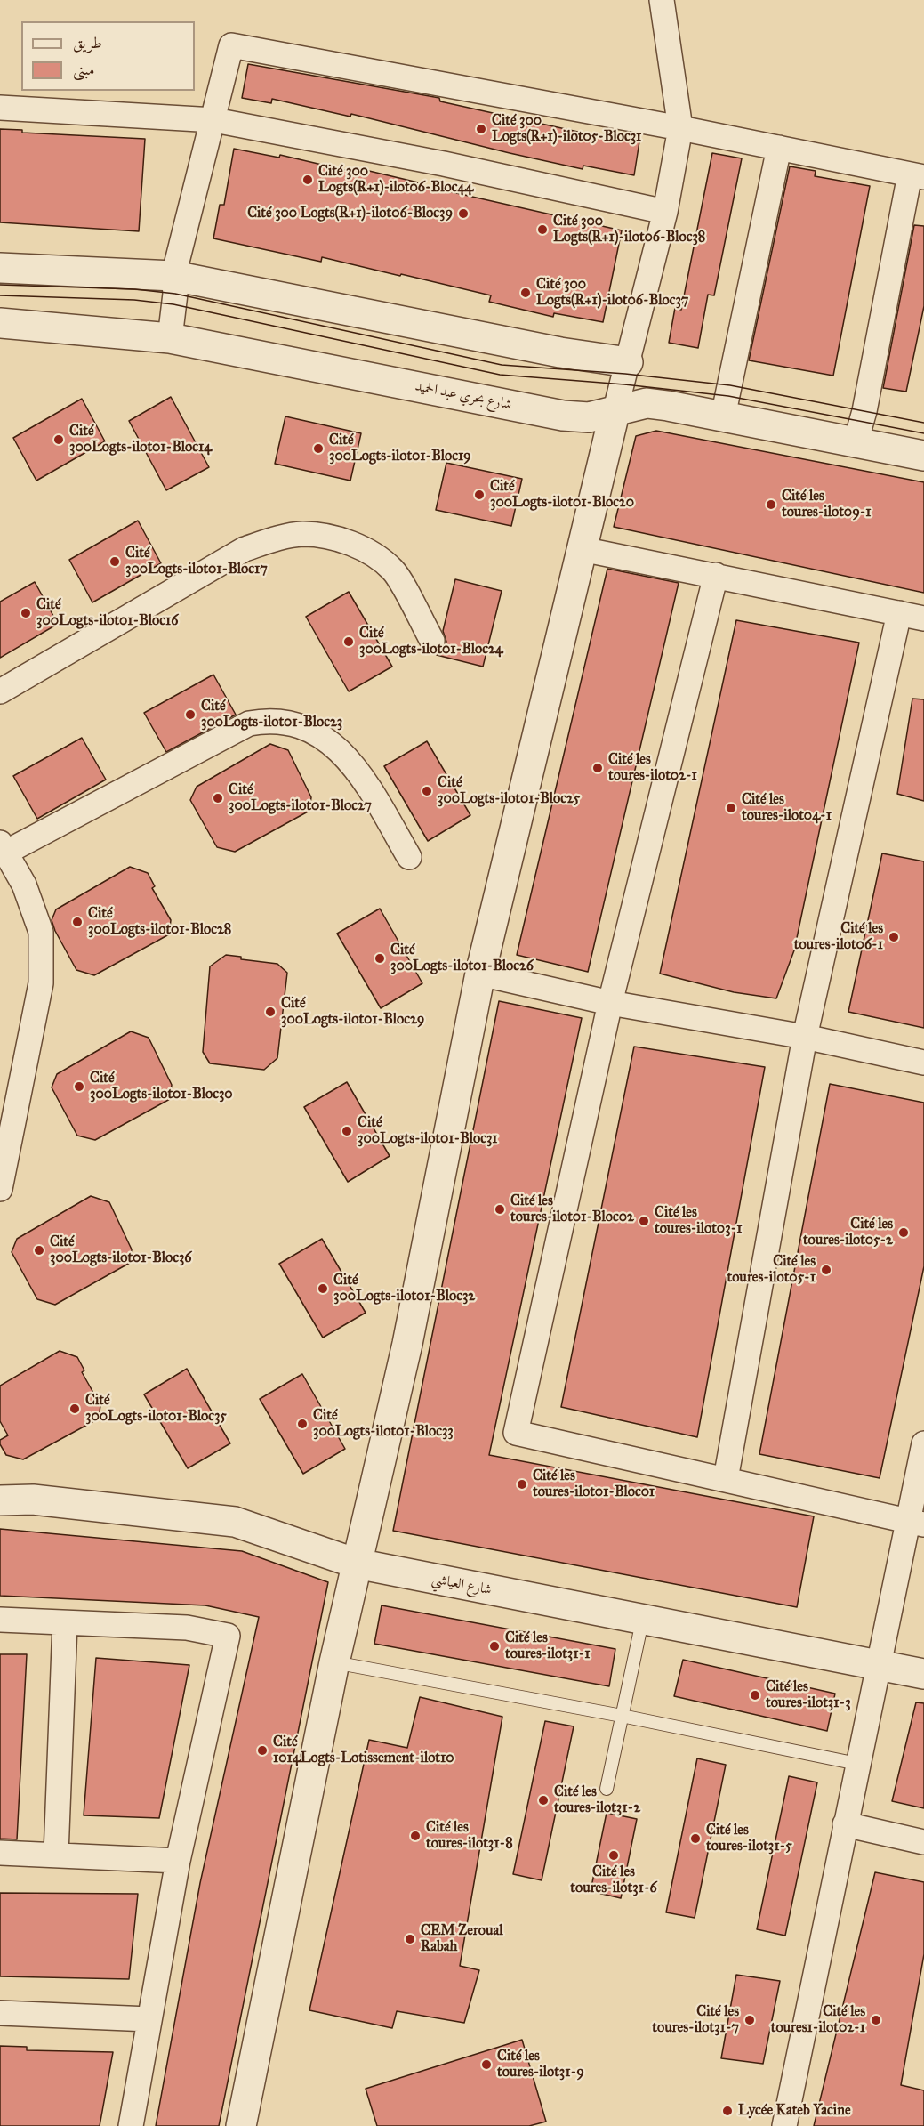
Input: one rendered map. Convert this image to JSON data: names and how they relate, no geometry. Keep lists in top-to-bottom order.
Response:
{
  "streets": {
    "street": ["شارع بحري عبد الحميد", "شارع العياشي"]
  },
  "places": [
    "Cité 300 Logts(R+1)-ilot05-Bloc31",
    "Cité 300 Logts(R+1)-ilot06-Bloc44",
    "Cité 300 Logts(R+1)-ilot06-Bloc39",
    "Cité 300 Logts(R+1)-ilot06-Bloc38",
    "Cité 300 Logts(R+1)-ilot06-Bloc37",
    "Cité 300Logts-ilot01-Bloc14",
    "Cité 300Logts-ilot01-Bloc19",
    "Cité 300Logts-ilot01-Bloc20",
    "Cité les toures-ilot09-1",
    "Cité 300Logts-ilot01-Bloc17",
    "Cité 300Logts-ilot01-Bloc16",
    "Cité 300Logts-ilot01-Bloc24",
    "Cité 300Logts-ilot01-Bloc23",
    "Cité les toures-ilot02-1",
    "Cité 300Logts-ilot01-Bloc25",
    "Cité 300Logts-ilot01-Bloc27",
    "Cité les toures-ilot04-1",
    "Cité 300Logts-ilot01-Bloc28",
    "Cité les toures-ilot06-1",
    "Cité 300Logts-ilot01-Bloc26",
    "Cité 300Logts-ilot01-Bloc29",
    "Cité 300Logts-ilot01-Bloc30",
    "Cité 300Logts-ilot01-Bloc31",
    "Cité les toures-ilot01-Bloc02",
    "Cité les toures-ilot03-1",
    "Cité les toures-ilot05-2",
    "Cité 300Logts-ilot01-Bloc36",
    "Cité les toures-ilot05-1",
    "Cité 300Logts-ilot01-Bloc32",
    "Cité 300Logts-ilot01-Bloc35",
    "Cité 300Logts-ilot01-Bloc33",
    "Cité les toures-ilot01-Bloc01",
    "Cité les toures-ilot31-1",
    "Cité les toures-ilot31-3",
    "Cité 1014Logts-Lotissement-ilot10",
    "Cité les toures-ilot31-2",
    "Cité les toures-ilot31-8",
    "Cité les toures-ilot31-5",
    "Cité les toures-ilot31-6",
    "CEM Zeroual Rabah",
    "Cité les toures-ilot31-7",
    "Cité les toures1-ilot02-1",
    "Cité les toures-ilot31-9",
    "Lycée Kateb Yacine"
  ],
  "legend": ["طريق", "مبنى"]
}
